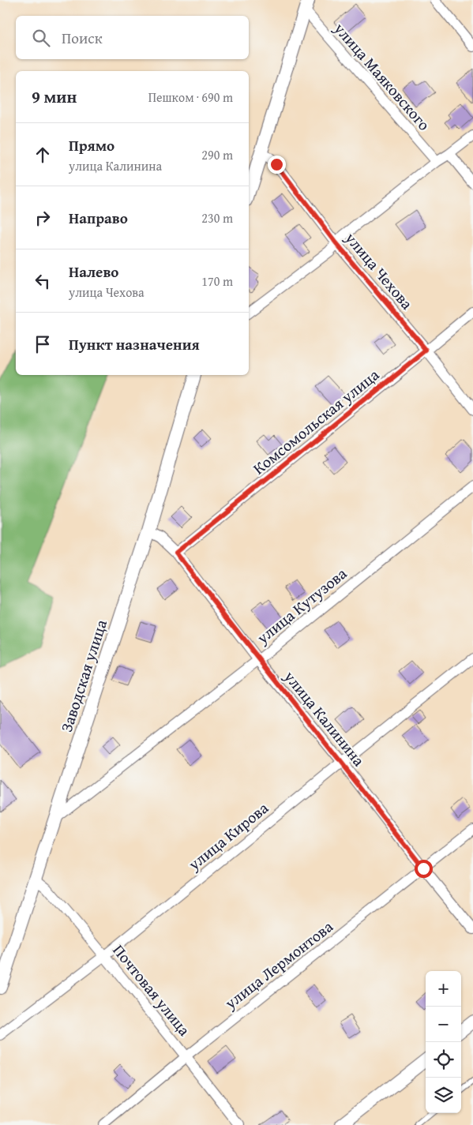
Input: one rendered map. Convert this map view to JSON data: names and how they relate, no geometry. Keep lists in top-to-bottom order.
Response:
{
  "streets": {
    "street": [
      "улица Маяковского",
      "улица Чехова",
      "Комсомольская улица",
      "улица Кутузова",
      "Заводская улица",
      "улица Калинина",
      "улица Кирова",
      "улица Лермонтова",
      "Почтовая улица"
    ]
  },
  "crossings": [
    ["улица Чехова", "Комсомольская улица"],
    ["Комсомольская улица", "улица Калинина"],
    ["улица Кутузова", "Заводская улица"],
    ["улица Кутузова", "улица Калинина"],
    ["Заводская улица", "улица Калинина"],
    ["Заводская улица", "Почтовая улица"],
    ["улица Калинина", "улица Кирова"],
    ["улица Калинина", "улица Лермонтова"],
    ["улица Кирова", "Почтовая улица"],
    ["улица Лермонтова", "Почтовая улица"]
  ],
  "page": {
    "search": "Поиск",
    "heading": ["9 мин", "Пешком · 690 m"],
    "list": [
      ["Прямо", "улица Калинина", "290 m"],
      ["Направо", "230 m"],
      ["Налево", "улица Чехова", "170 m"],
      "Пункт назначения"
    ],
    "map_buttons": ["+", "−"]
  }
}
